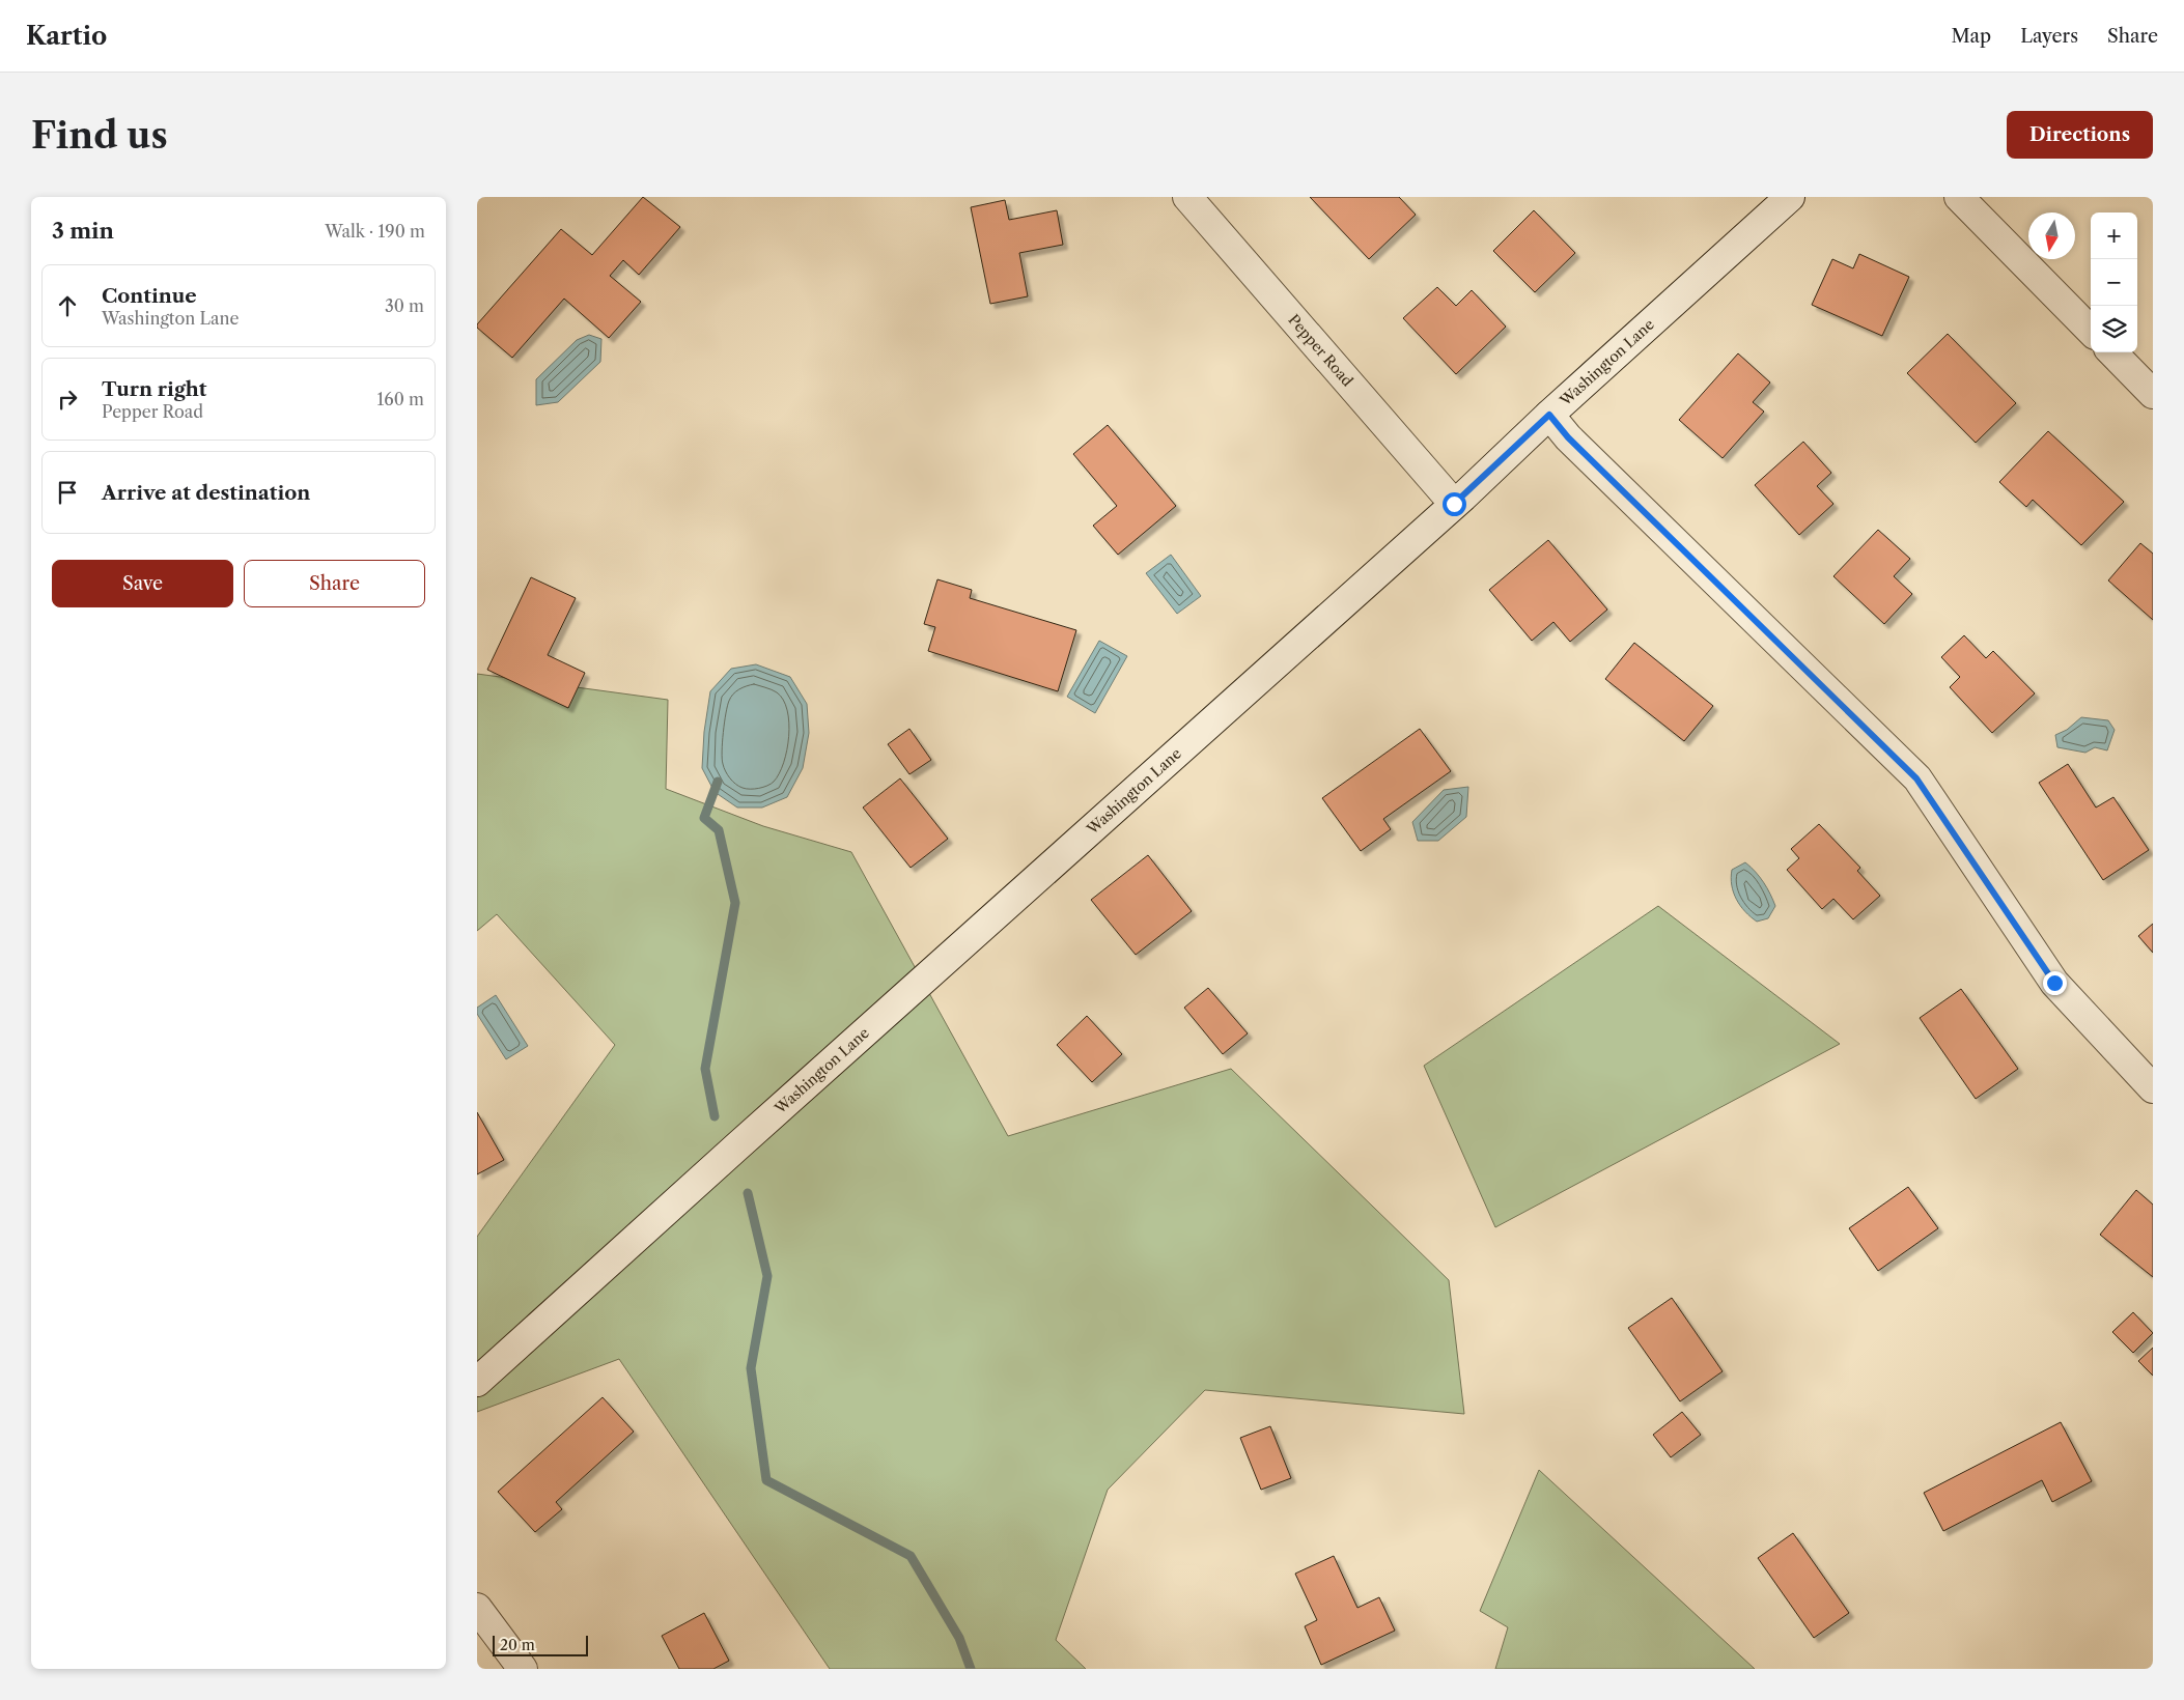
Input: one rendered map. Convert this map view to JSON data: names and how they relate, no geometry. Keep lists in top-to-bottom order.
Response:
{
  "streets": {
    "main road": ["Pepper Road", "Washington Lane"]
  },
  "crossings": [
    ["Pepper Road", "Washington Lane"]
  ],
  "scale_bar": "20 m",
  "north": "bottom",
  "page": {
    "header": "Kartio",
    "nav": ["Map", "Layers", "Share"],
    "buttons": [
      "Directions",
      ["Save", "Share"]
    ],
    "title": "Find us",
    "heading": ["3 min", "Walk · 190 m"],
    "map_buttons": ["+", "−"],
    "list": [
      ["Continue", "Washington Lane", "30 m"],
      ["Turn right", "Pepper Road", "160 m"],
      "Arrive at destination"
    ],
    "scale": "20 m"
  }
}
